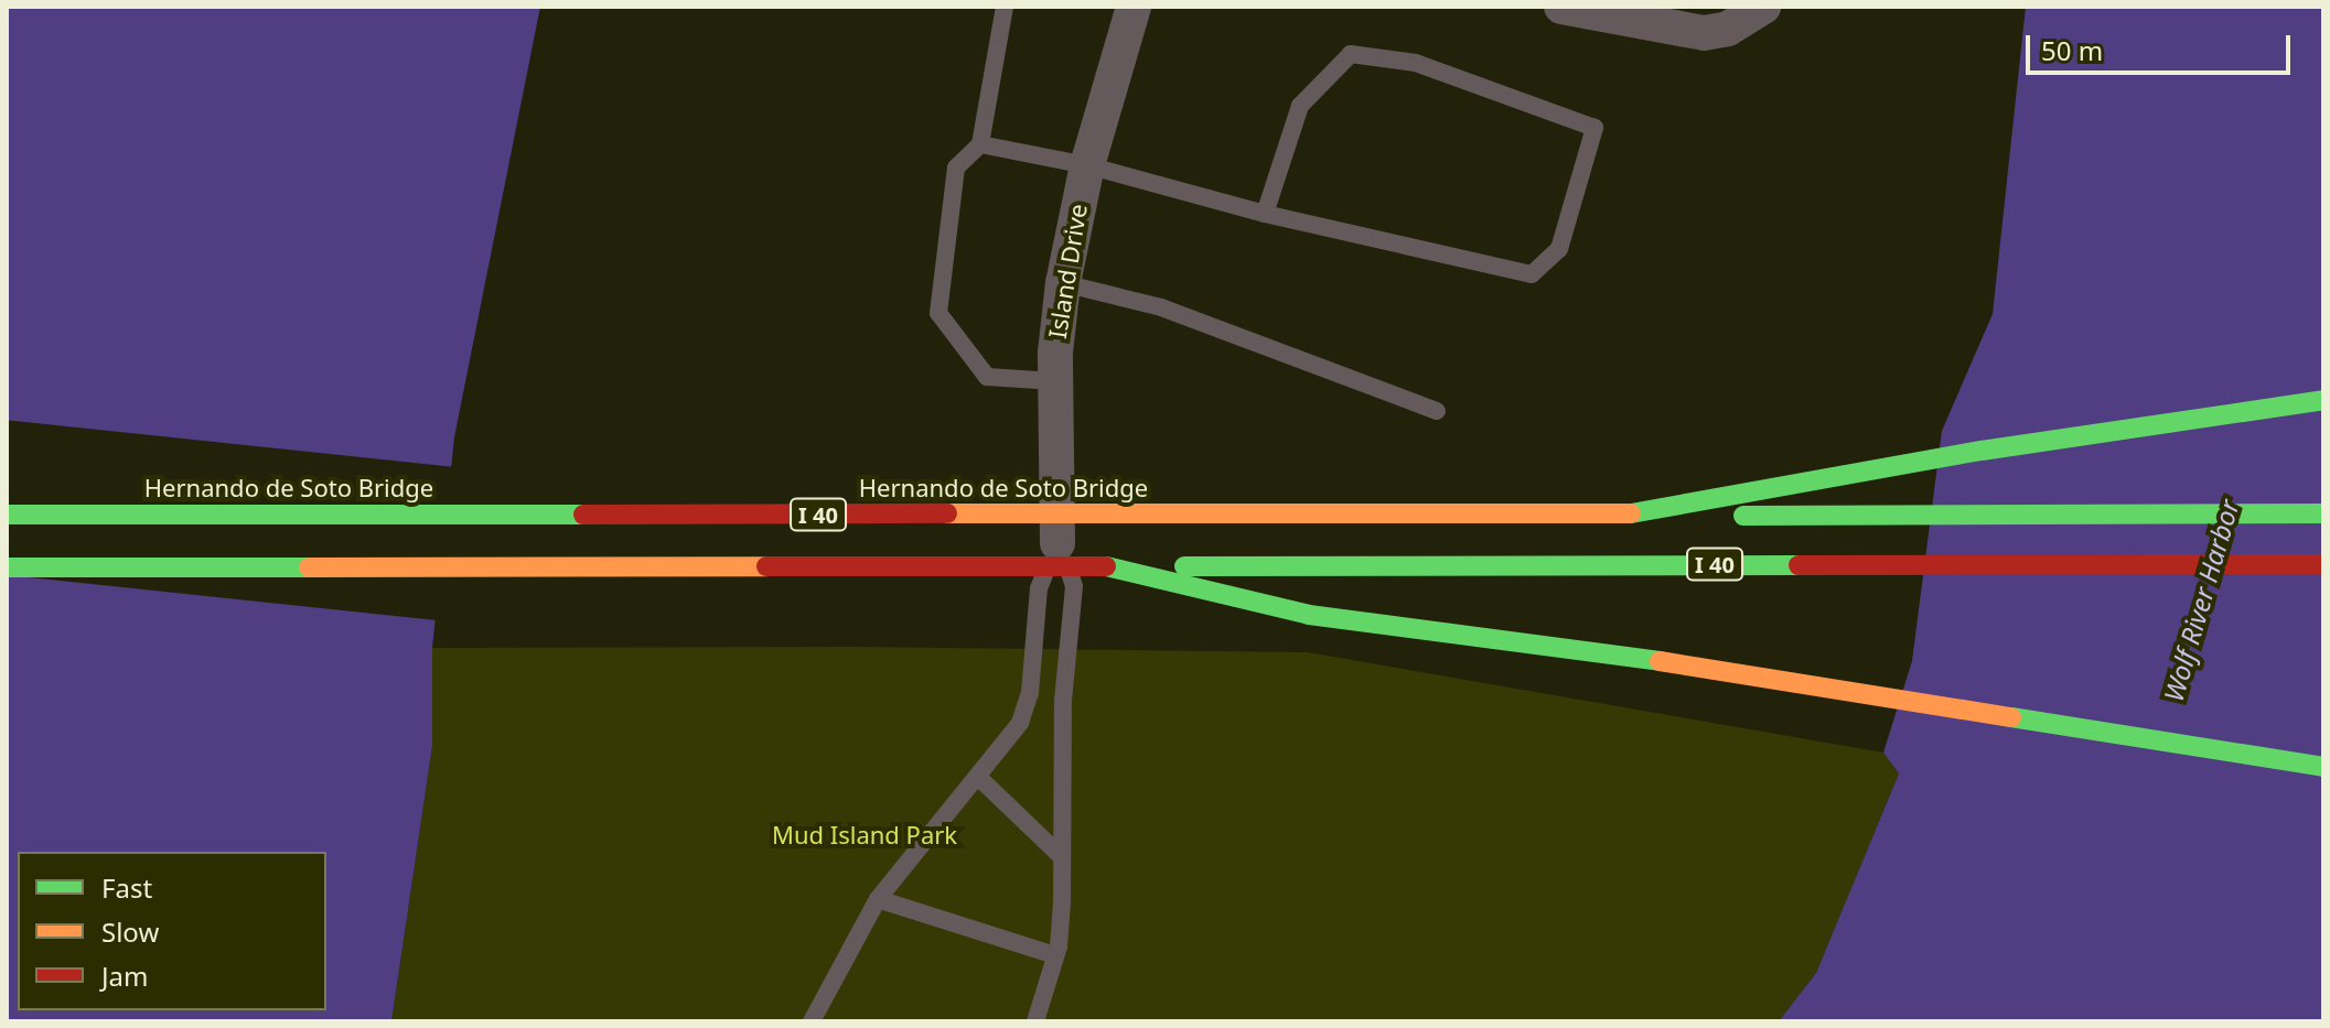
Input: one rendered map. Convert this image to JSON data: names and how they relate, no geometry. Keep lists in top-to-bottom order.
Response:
{
  "streets": {
    "highway": ["Hernando de Soto Bridge", "I 40"],
    "street": ["Island Drive"]
  },
  "crossings": [
    ["Hernando de Soto Bridge", "I 40"]
  ],
  "water": ["Wolf River Harbor"],
  "parks": ["Mud Island Park"],
  "legend": ["Fast", "Slow", "Jam"],
  "scale_bar": "50 m"
}
